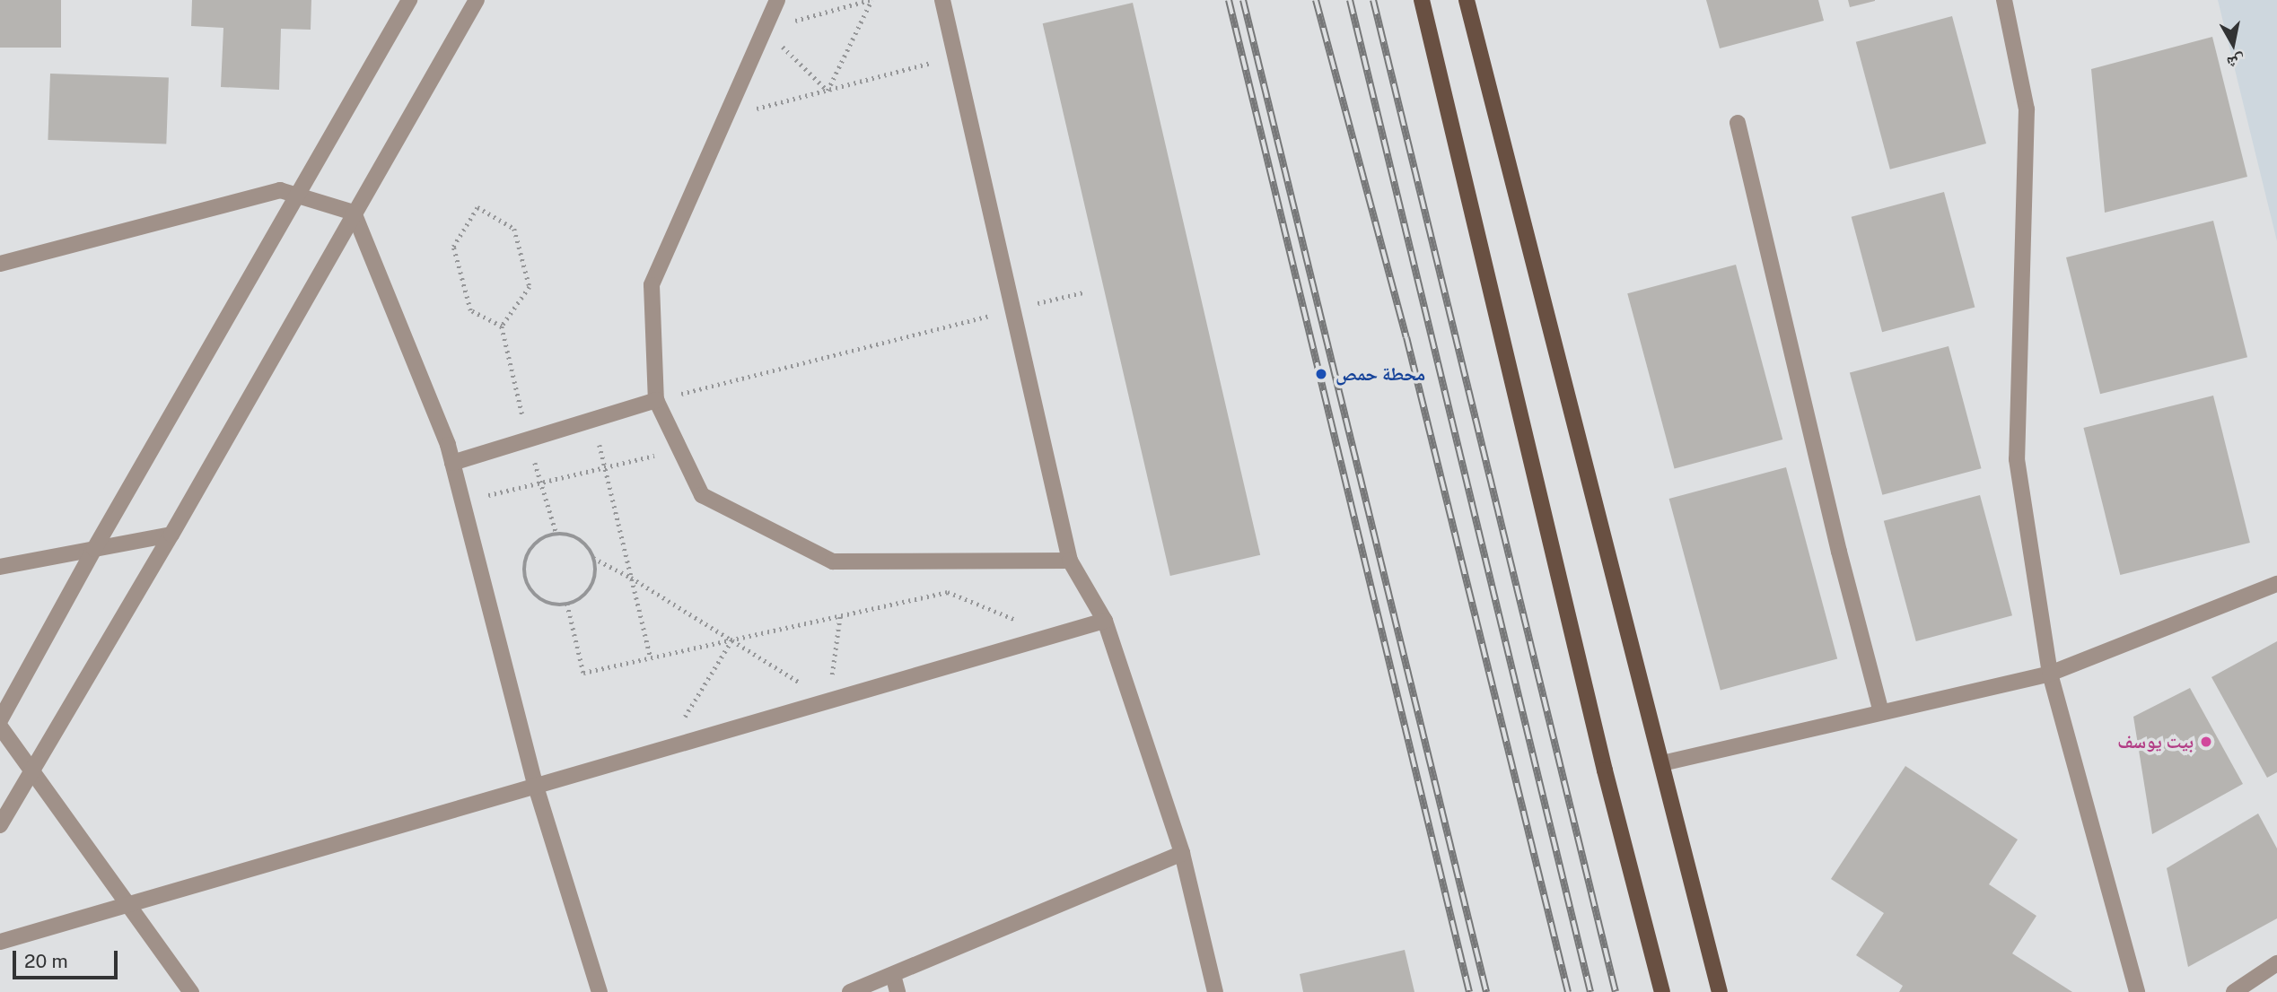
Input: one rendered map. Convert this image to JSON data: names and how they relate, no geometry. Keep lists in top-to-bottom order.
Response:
{
  "places": ["محطة حمص", "بيت يوسف"],
  "scale_bar": "20 m",
  "north": "bottom"
}
